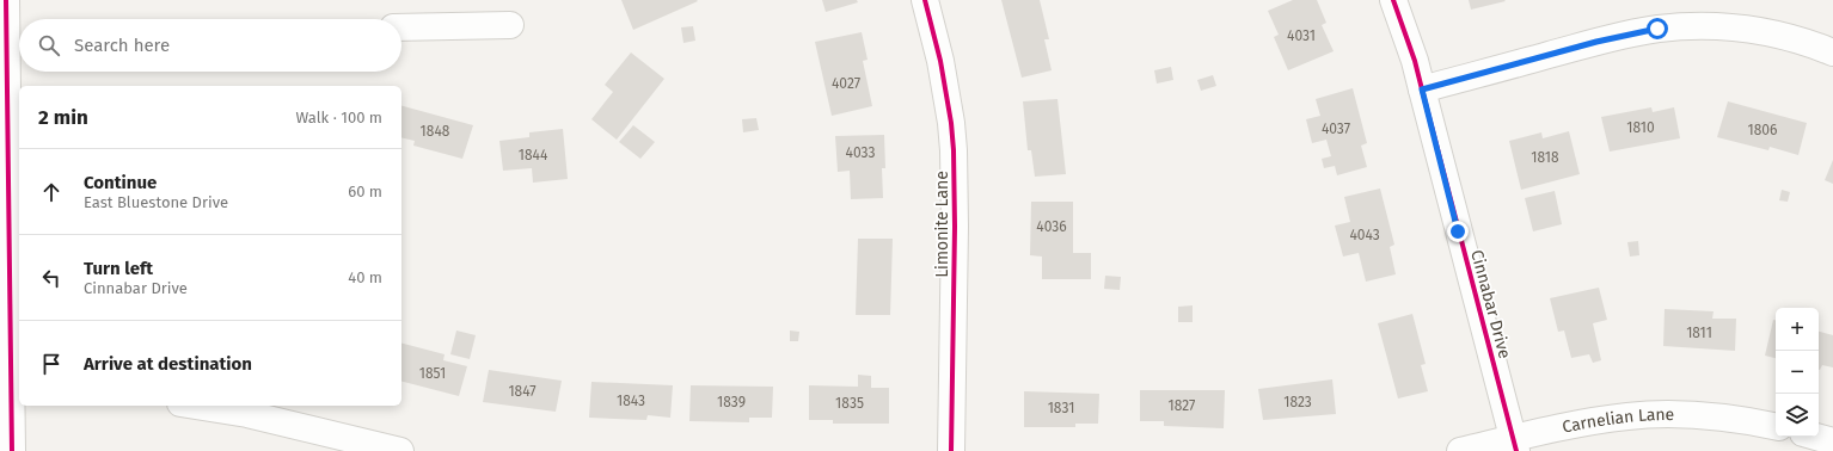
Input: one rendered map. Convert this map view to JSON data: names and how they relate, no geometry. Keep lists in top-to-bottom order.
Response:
{
  "streets": {
    "street": ["Limonite Lane", "Cinnabar Drive", "Carnelian Lane"]
  },
  "crossings": [
    ["Cinnabar Drive", "Carnelian Lane"]
  ],
  "house_numbers": [
    "4031",
    "4027",
    "1810",
    "4037",
    "1806",
    "1848",
    "4033",
    "1844",
    "1818",
    "4036",
    "4043",
    "1811",
    "1851",
    "1847",
    "1843",
    "1839",
    "1823",
    "1835",
    "1827",
    "1831"
  ],
  "page": {
    "search": "Search here",
    "heading": ["2 min", "Walk · 100 m"],
    "list": [
      ["Continue", "East Bluestone Drive", "60 m"],
      ["Turn left", "Cinnabar Drive", "40 m"],
      "Arrive at destination"
    ],
    "map_buttons": ["+", "−"]
  }
}
